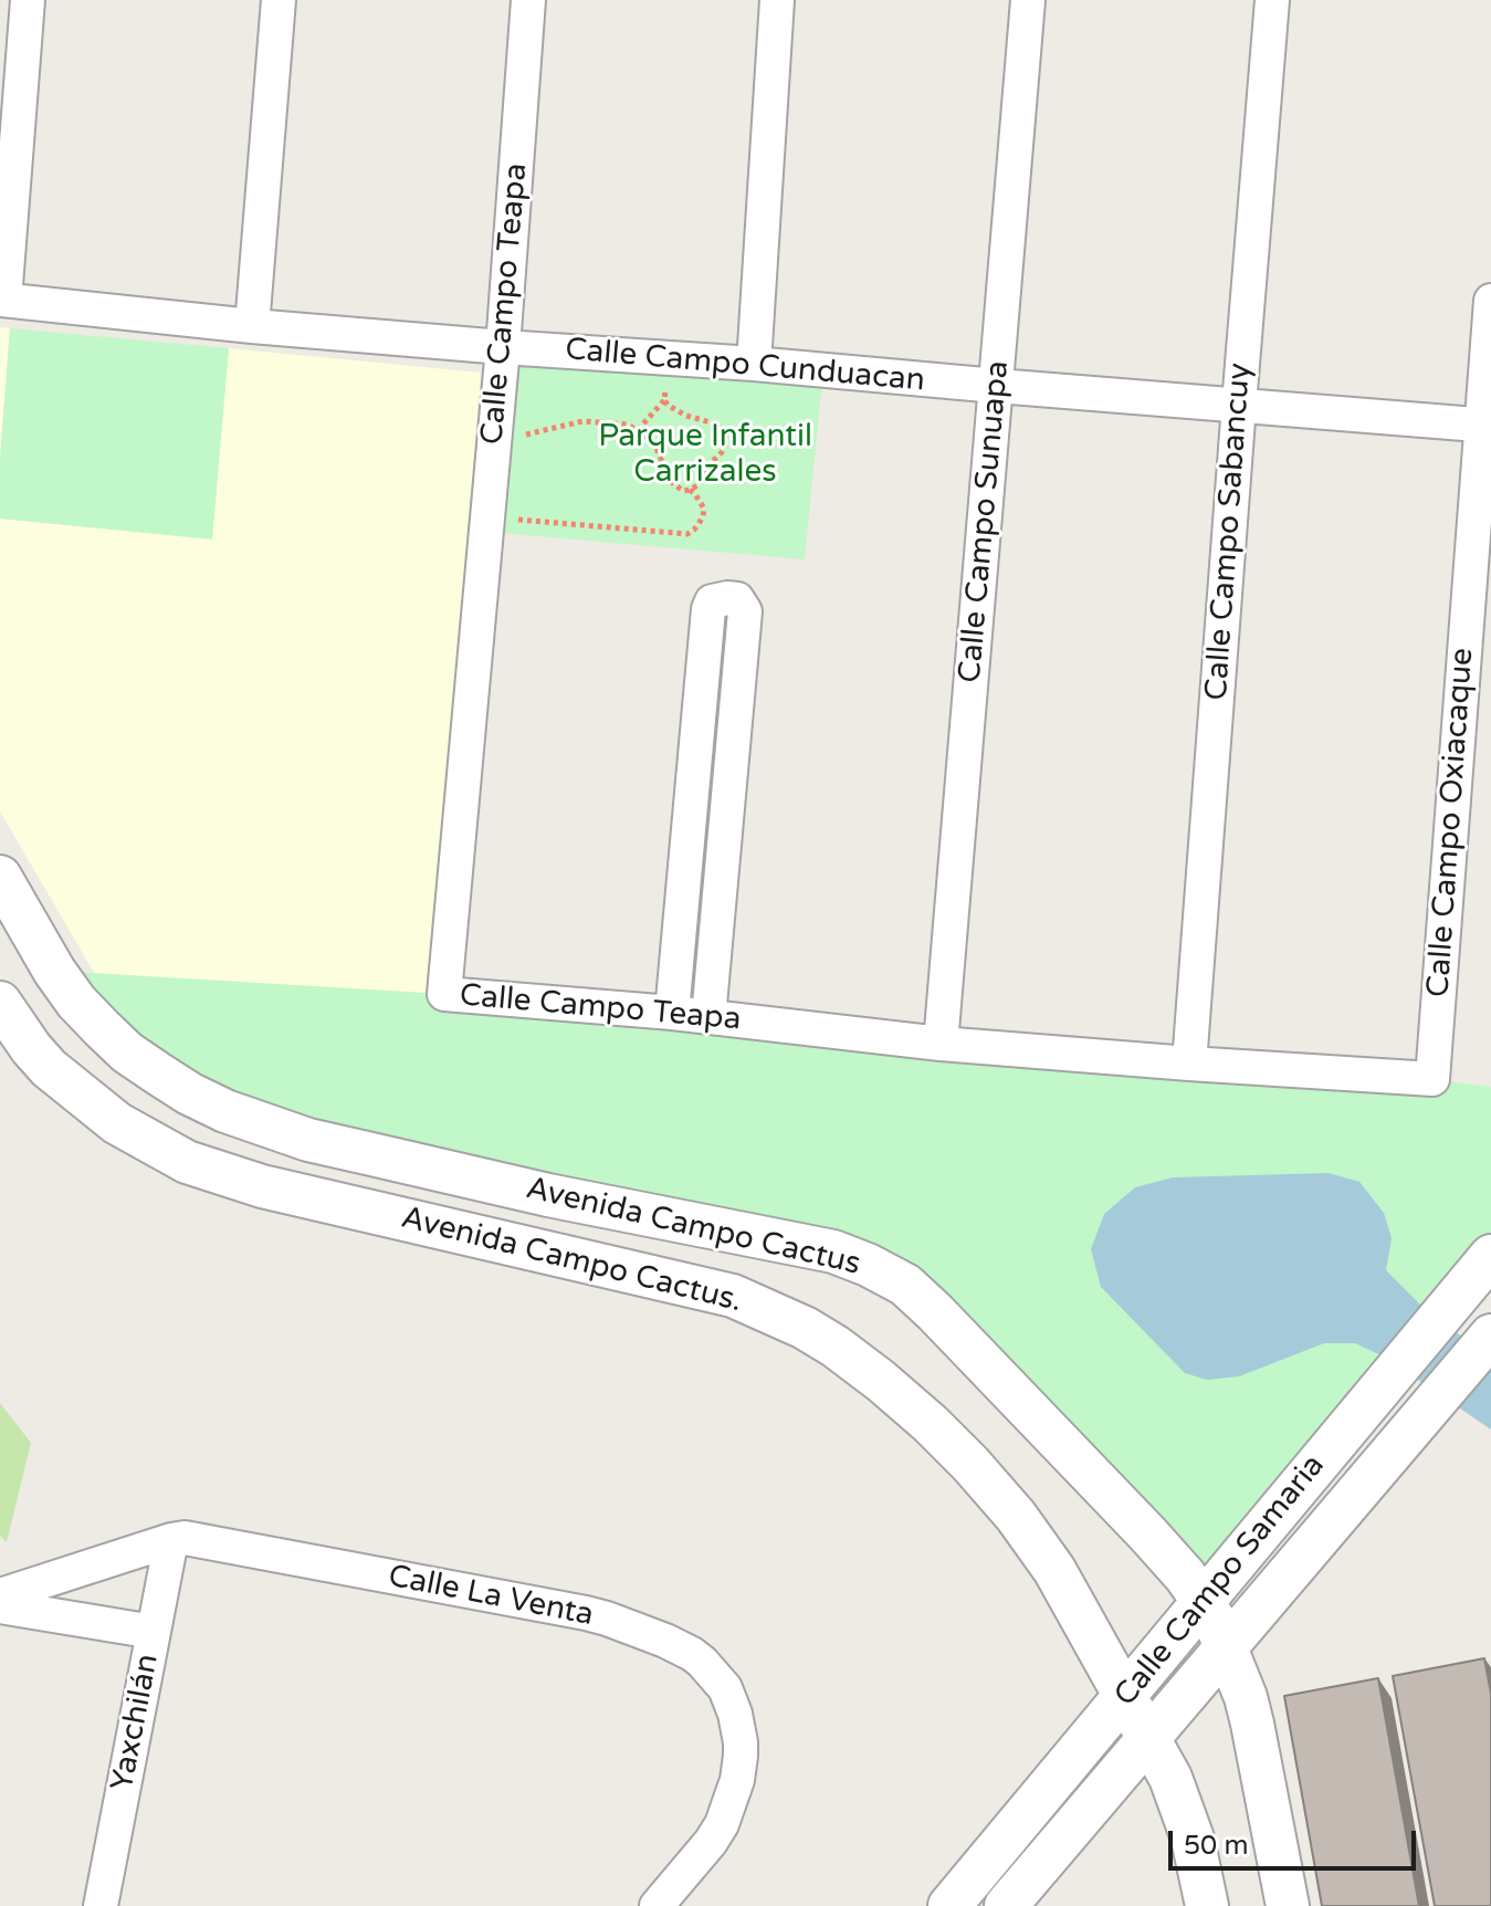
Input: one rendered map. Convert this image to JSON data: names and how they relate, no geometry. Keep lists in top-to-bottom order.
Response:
{
  "streets": {
    "street": [
      "Calle Campo Teapa",
      "Calle Campo Cunduacan",
      "Calle Campo Sunuapa",
      "Calle Campo Sabancuy",
      "Calle Campo Oxiacaque",
      "Avenida Campo Cactus",
      "Avenida Campo Cactus.",
      "Calle Campo Samaria",
      "Calle La Venta",
      "Yaxchilán"
    ]
  },
  "crossings": [
    ["Calle Campo Teapa", "Calle Campo Cunduacan"],
    ["Calle Campo Teapa", "Calle Campo Sunuapa"],
    ["Calle Campo Teapa", "Calle Campo Sabancuy"],
    ["Calle Campo Teapa", "Calle Campo Oxiacaque"],
    ["Calle Campo Cunduacan", "Calle Campo Sunuapa"],
    ["Calle Campo Cunduacan", "Calle Campo Sabancuy"],
    ["Calle Campo Cunduacan", "Calle Campo Oxiacaque"],
    ["Avenida Campo Cactus", "Calle Campo Samaria"],
    ["Avenida Campo Cactus.", "Calle Campo Samaria"],
    ["Calle La Venta", "Yaxchilán"]
  ],
  "parks": ["Parque Infantil Carrizales"],
  "scale_bar": "50 m"
}
